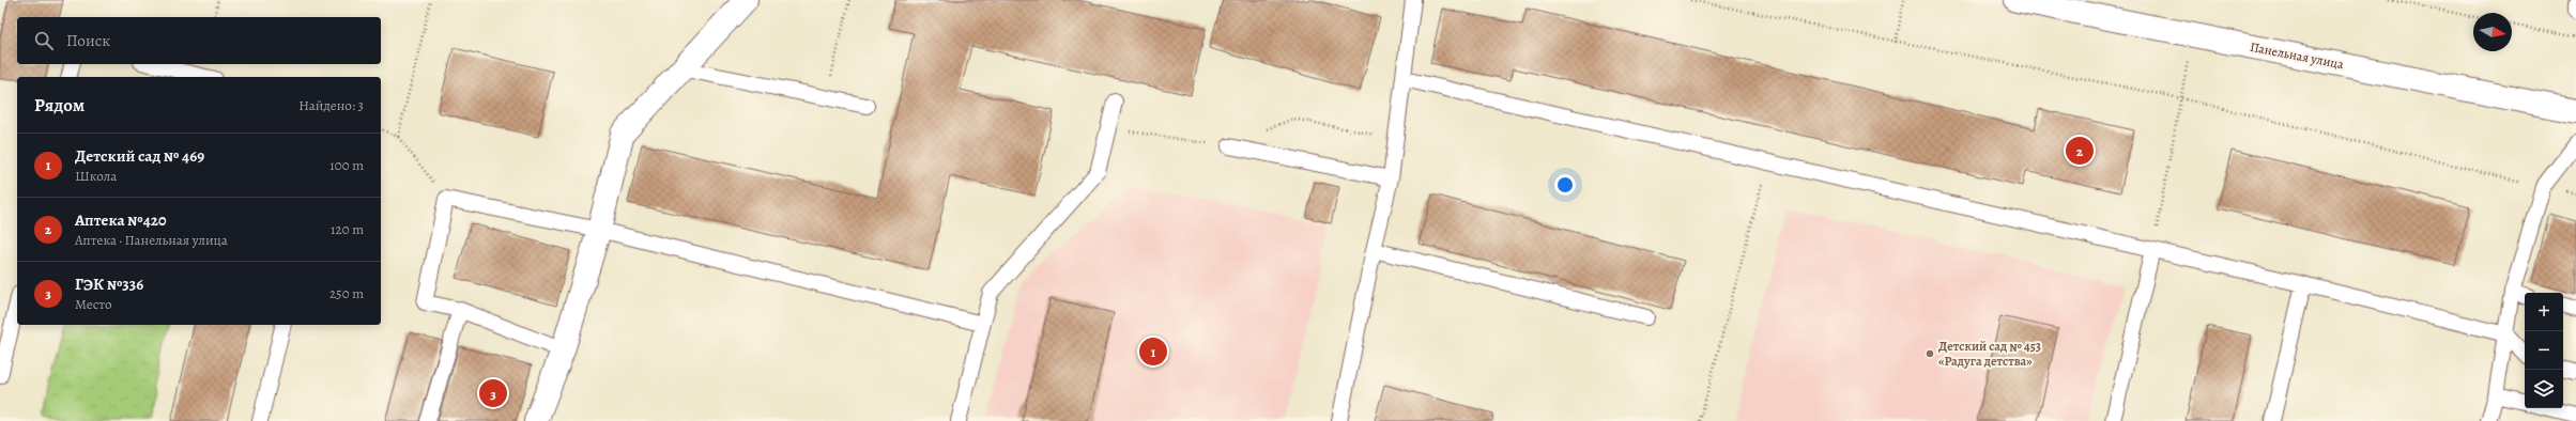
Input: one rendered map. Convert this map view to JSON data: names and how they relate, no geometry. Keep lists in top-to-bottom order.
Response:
{
  "streets": {
    "street": ["Панельная улица"]
  },
  "places": ["Детский сад № 453 «Радуга детства»"],
  "north": "right",
  "page": {
    "search": "Поиск",
    "heading": ["Рядом", "Найдено: 3"],
    "list": [
      {
        "mark": "1",
        "name": "Детский сад № 469",
        "note": "Школа",
        "value": "100 m"
      },
      {
        "mark": "2",
        "name": "Аптека №420",
        "note": "Аптека · Панельная улица",
        "value": "120 m"
      },
      {
        "mark": "3",
        "name": "ГЭК №336",
        "note": "Место",
        "value": "250 m"
      }
    ],
    "pins": ["2", "1", "3"],
    "map_buttons": ["+", "−"]
  }
}
